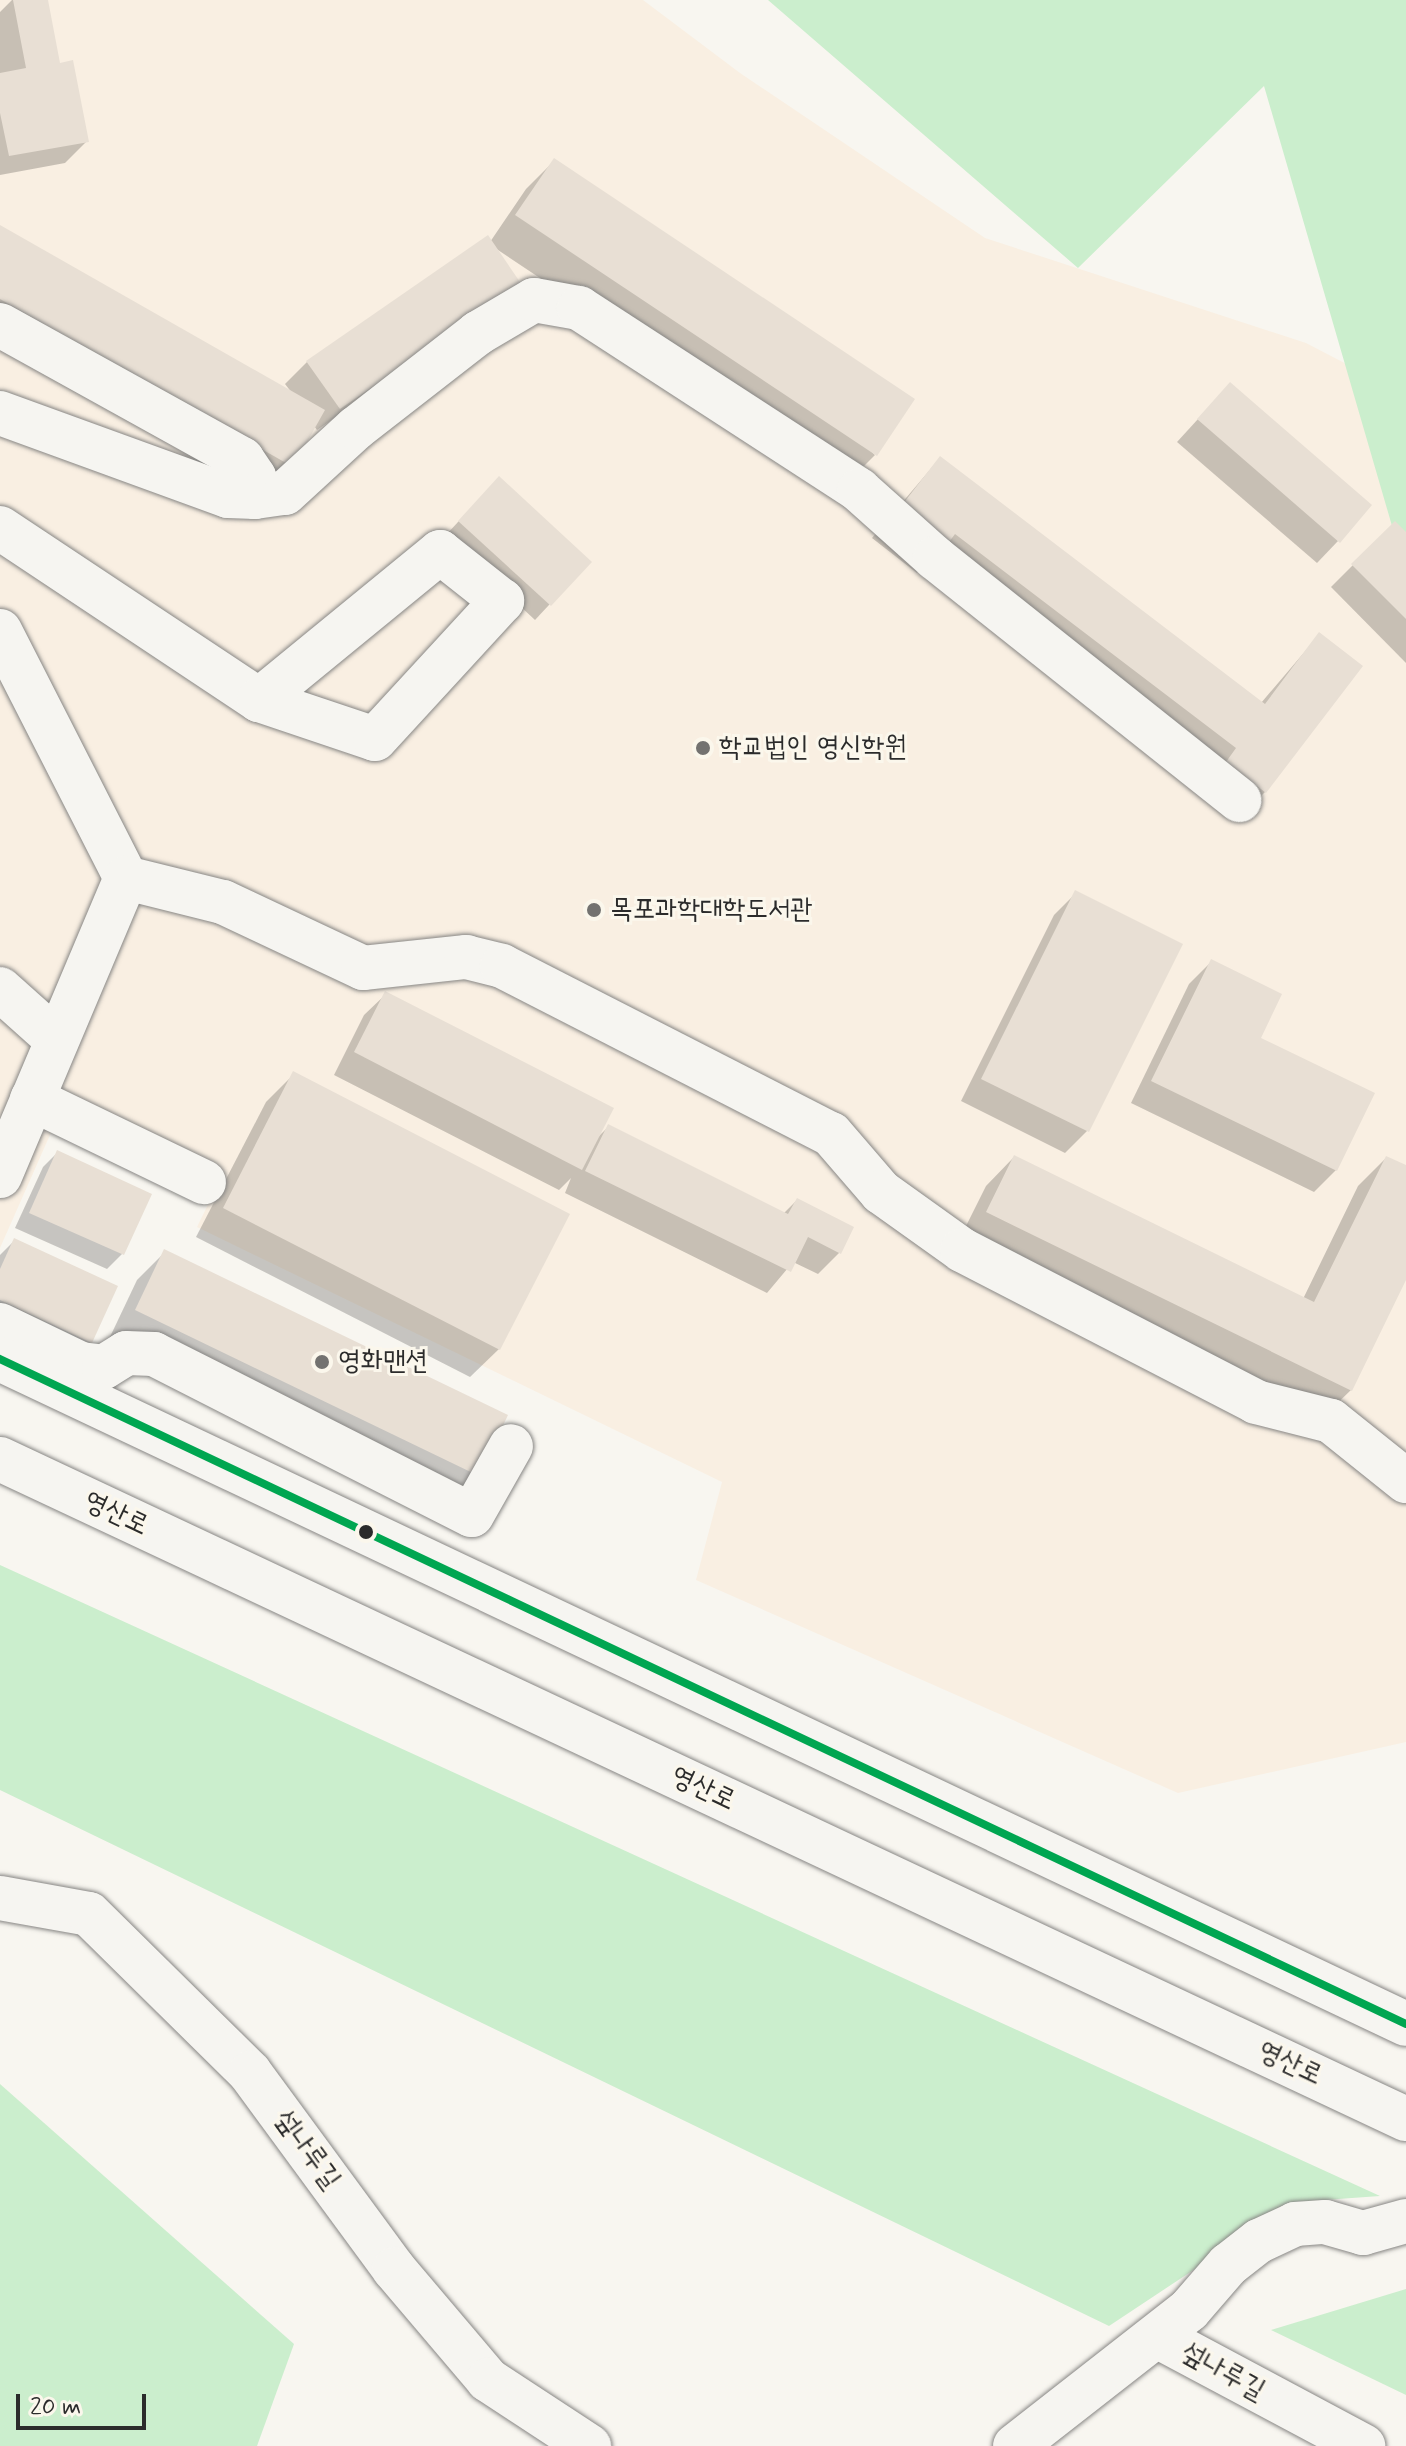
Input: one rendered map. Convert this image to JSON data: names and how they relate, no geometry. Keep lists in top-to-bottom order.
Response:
{
  "streets": {
    "street": ["영산로", "섶나루길"]
  },
  "places": ["학교법인 영신학원", "목포과학대학도서관", "영화맨션"],
  "scale_bar": "20 m"
}
